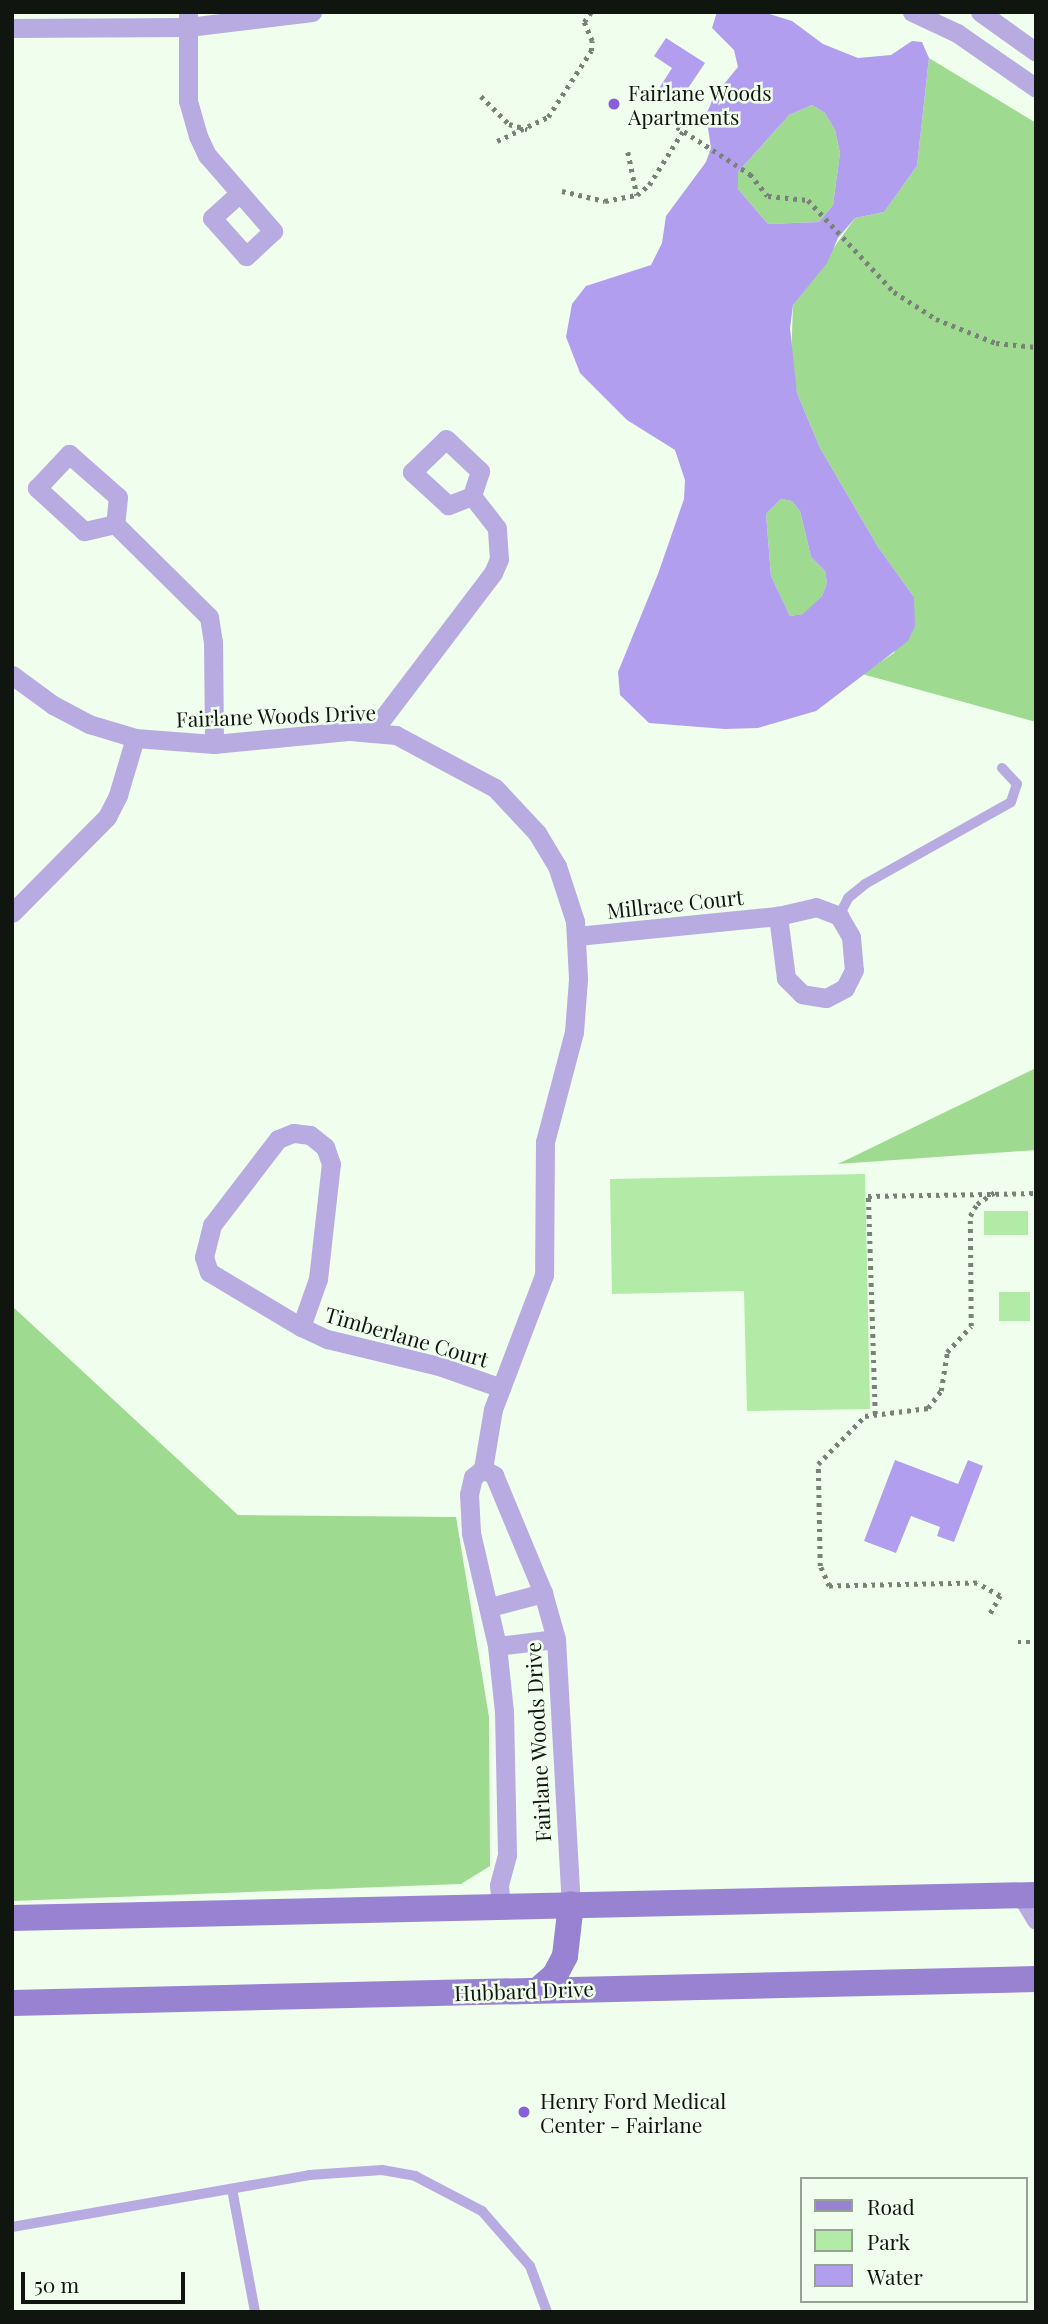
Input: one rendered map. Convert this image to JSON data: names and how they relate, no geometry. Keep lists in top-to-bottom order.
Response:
{
  "streets": {
    "street": [
      "Fairlane Woods Drive",
      "Millrace Court",
      "Timberlane Court",
      "Hubbard Drive"
    ]
  },
  "crossings": [
    ["Fairlane Woods Drive", "Millrace Court"],
    ["Fairlane Woods Drive", "Timberlane Court"]
  ],
  "places": ["Fairlane Woods Apartments", "Henry Ford Medical Center - Fairlane"],
  "legend": ["Road", "Park", "Water"],
  "scale_bar": "50 m"
}
